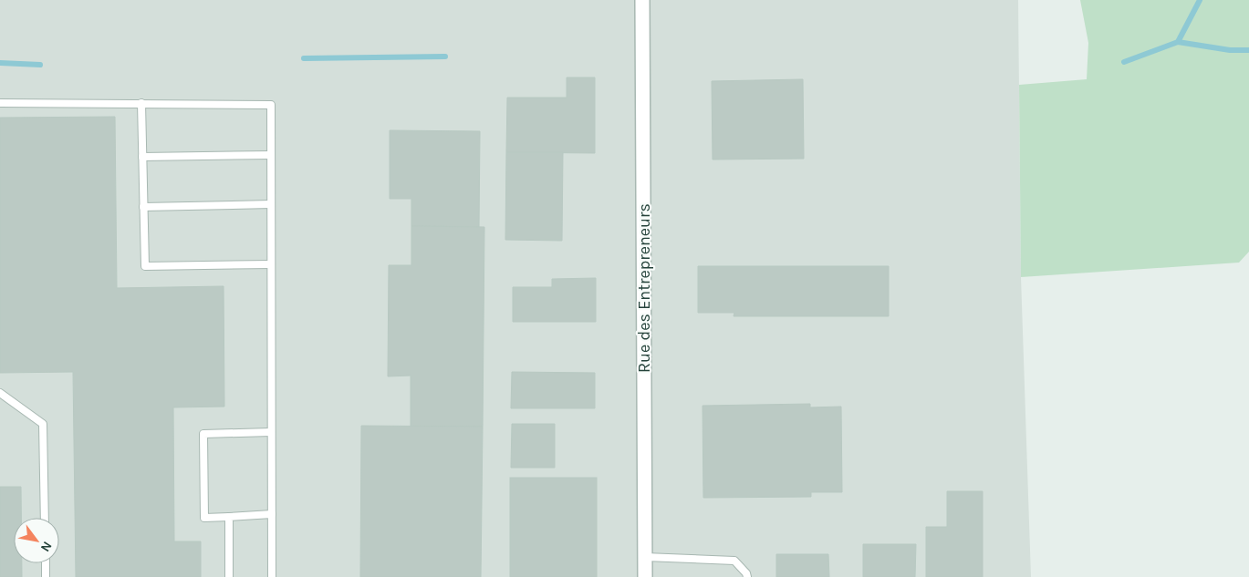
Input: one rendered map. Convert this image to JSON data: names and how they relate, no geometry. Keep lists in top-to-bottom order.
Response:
{
  "streets": {
    "street": ["Rue des Entrepreneurs"]
  },
  "north": "bottom right"
}
